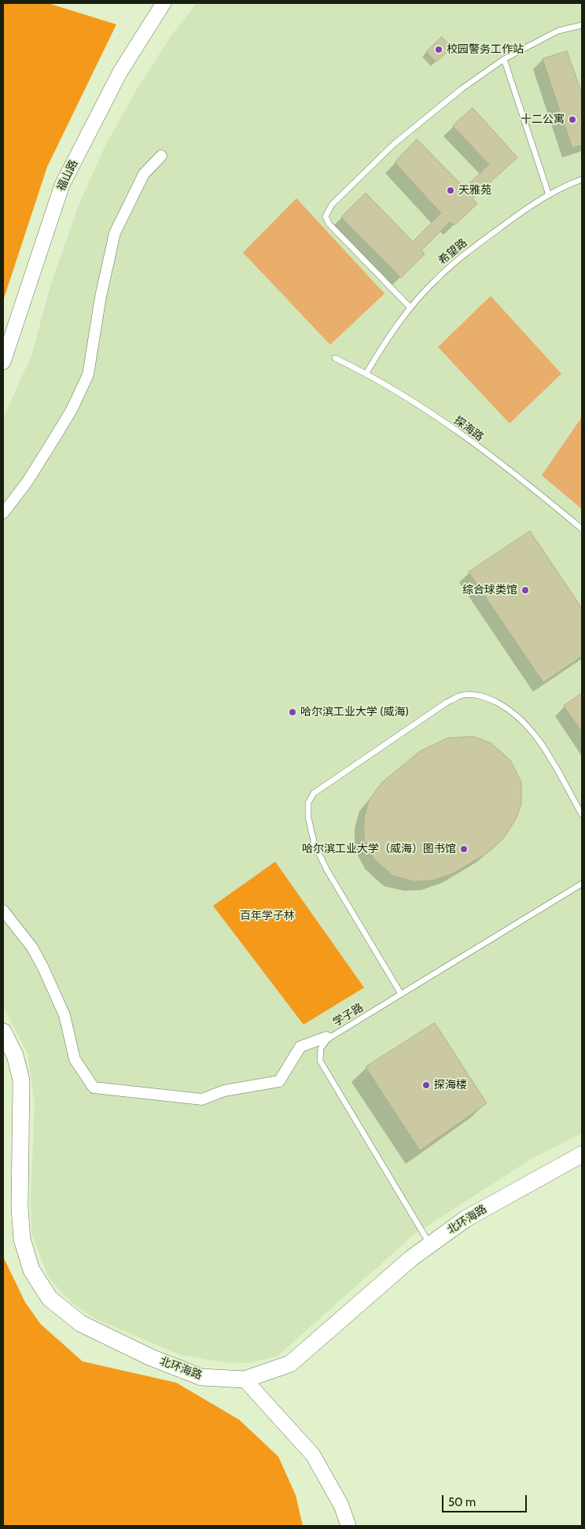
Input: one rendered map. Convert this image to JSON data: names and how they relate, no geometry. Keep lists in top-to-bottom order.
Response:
{
  "streets": {
    "main road": ["福山路", "北环海路"],
    "lane": ["希望路", "探海路", "学子路"]
  },
  "crossings": [
    ["希望路", "探海路"],
    ["学子路", "北环海路"]
  ],
  "parks": ["百年学子林"],
  "places": [
    "校园警务工作站",
    "十二公寓",
    "天雅苑",
    "综合球类馆",
    "哈尔滨工业大学 (威海)",
    "哈尔滨工业大学（威海）图书馆",
    "探海楼"
  ],
  "scale_bar": "50 m"
}
